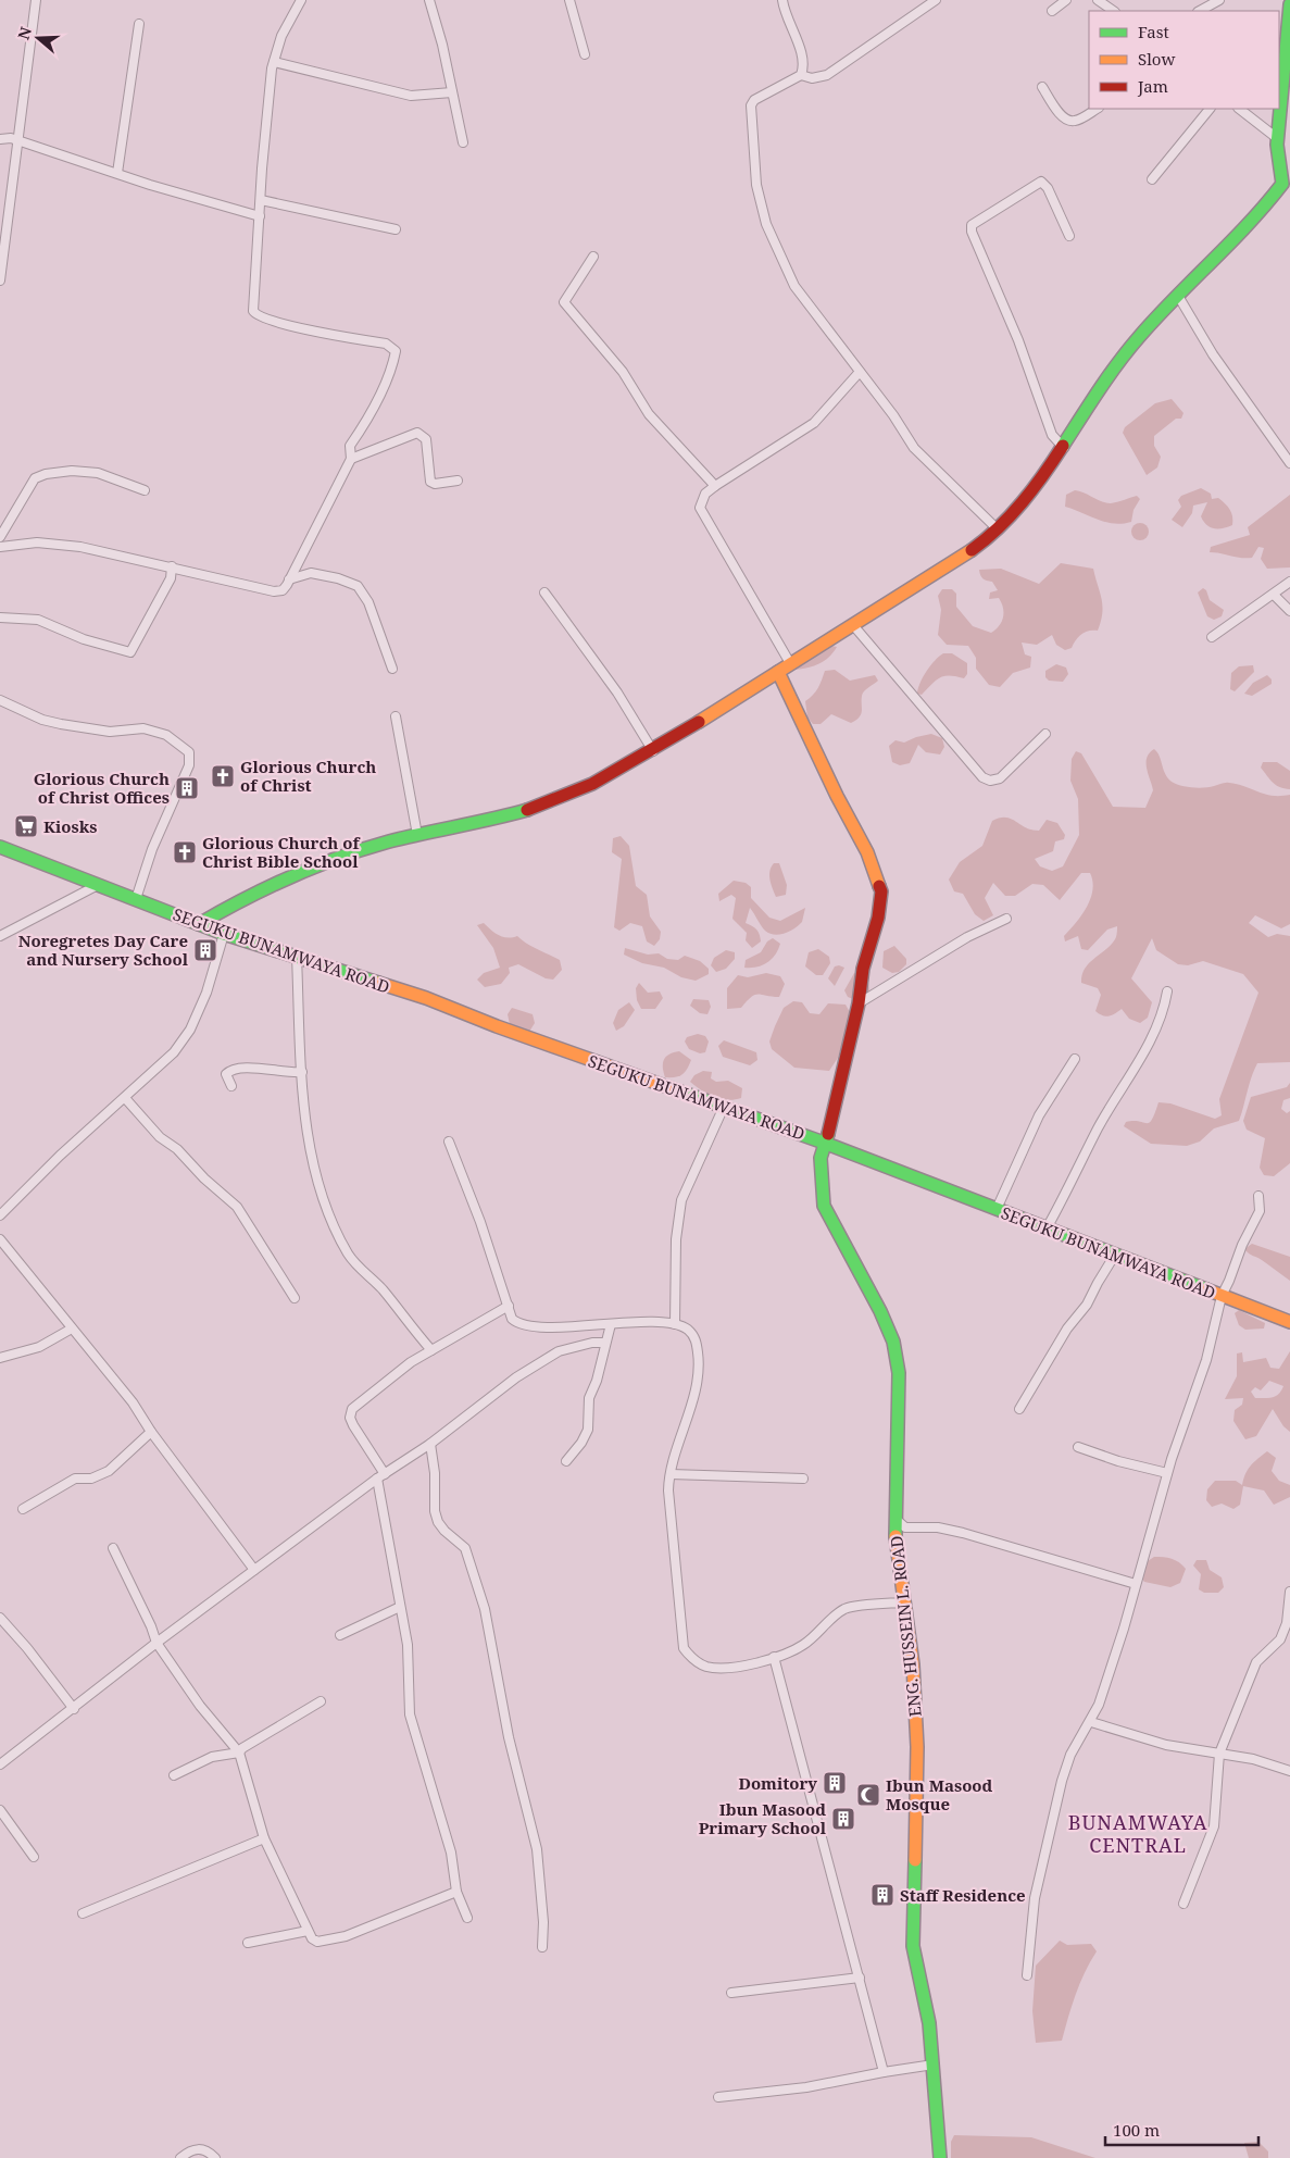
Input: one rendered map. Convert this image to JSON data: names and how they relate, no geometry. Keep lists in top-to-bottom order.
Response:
{
  "streets": {
    "street": ["SEGUKU BUNAMWAYA ROAD", "ENG. HUSSEIN L. ROAD"]
  },
  "crossings": [
    ["SEGUKU BUNAMWAYA ROAD", "ENG. HUSSEIN L. ROAD"]
  ],
  "districts": ["BUNAMWAYA CENTRAL"],
  "places": {
    "church": ["Glorious Church of Christ", "Glorious Church of Christ Bible School"],
    "building": [
      "Glorious Church of Christ Offices",
      "Noregretes Day Care and Nursery School",
      "Domitory",
      "Ibun Masood Primary School",
      "Staff Residence"
    ],
    "supermarket": ["Kiosks"],
    "mosque": ["Ibun Masood Mosque"]
  },
  "legend": ["Fast", "Slow", "Jam"],
  "scale_bar": "100 m",
  "north": "left"
}
